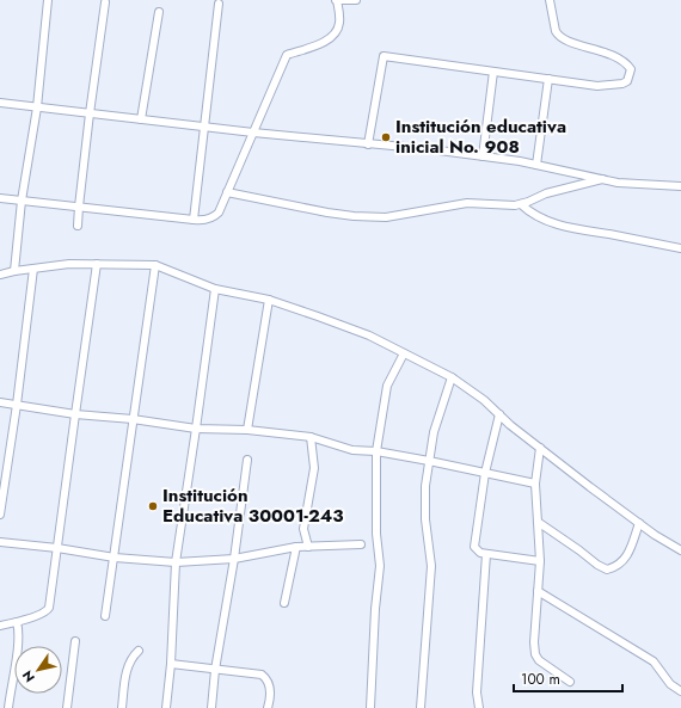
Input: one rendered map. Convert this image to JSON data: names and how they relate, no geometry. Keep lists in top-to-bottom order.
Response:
{
  "places": ["Institución educativa inicial No. 908", "Institución Educativa 30001-243"],
  "scale_bar": "100 m",
  "north": "bottom left"
}
